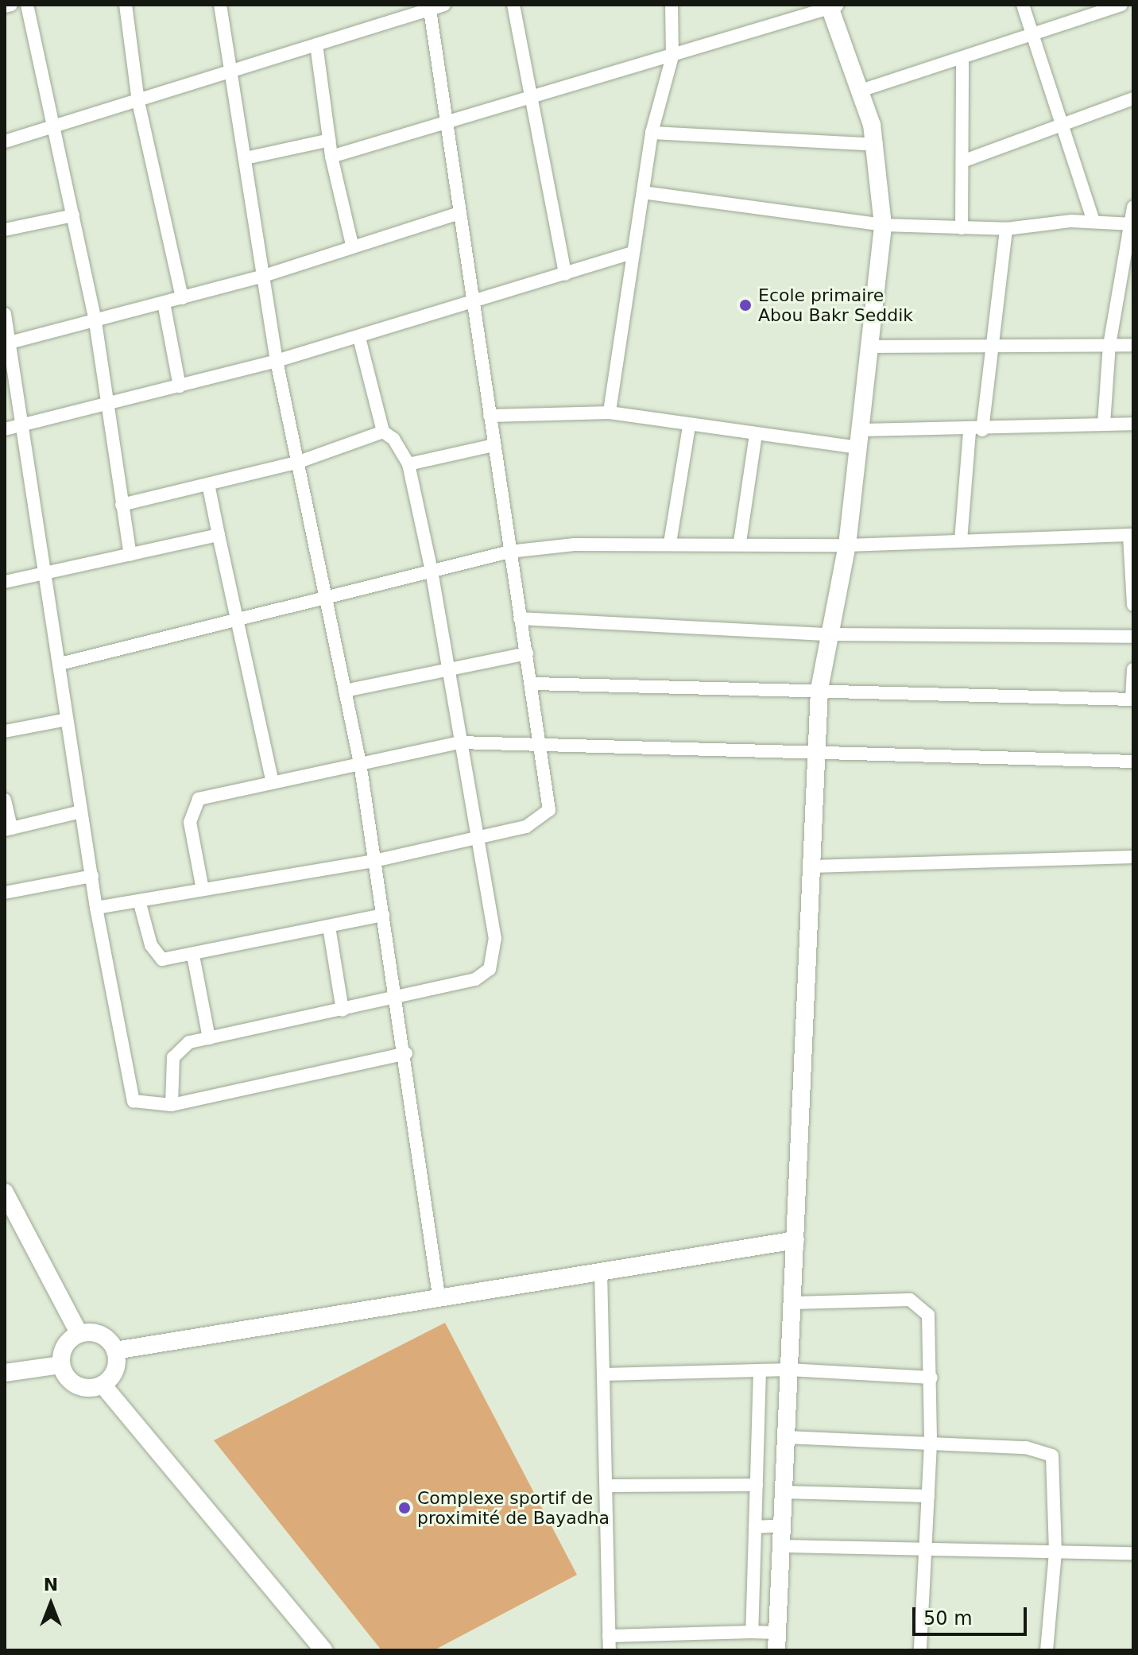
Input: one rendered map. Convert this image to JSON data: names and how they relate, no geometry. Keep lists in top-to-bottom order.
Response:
{
  "places": ["Ecole primaire Abou Bakr Seddik", "Complexe sportif de proximité de Bayadha"],
  "scale_bar": "50 m",
  "north": "top"
}
